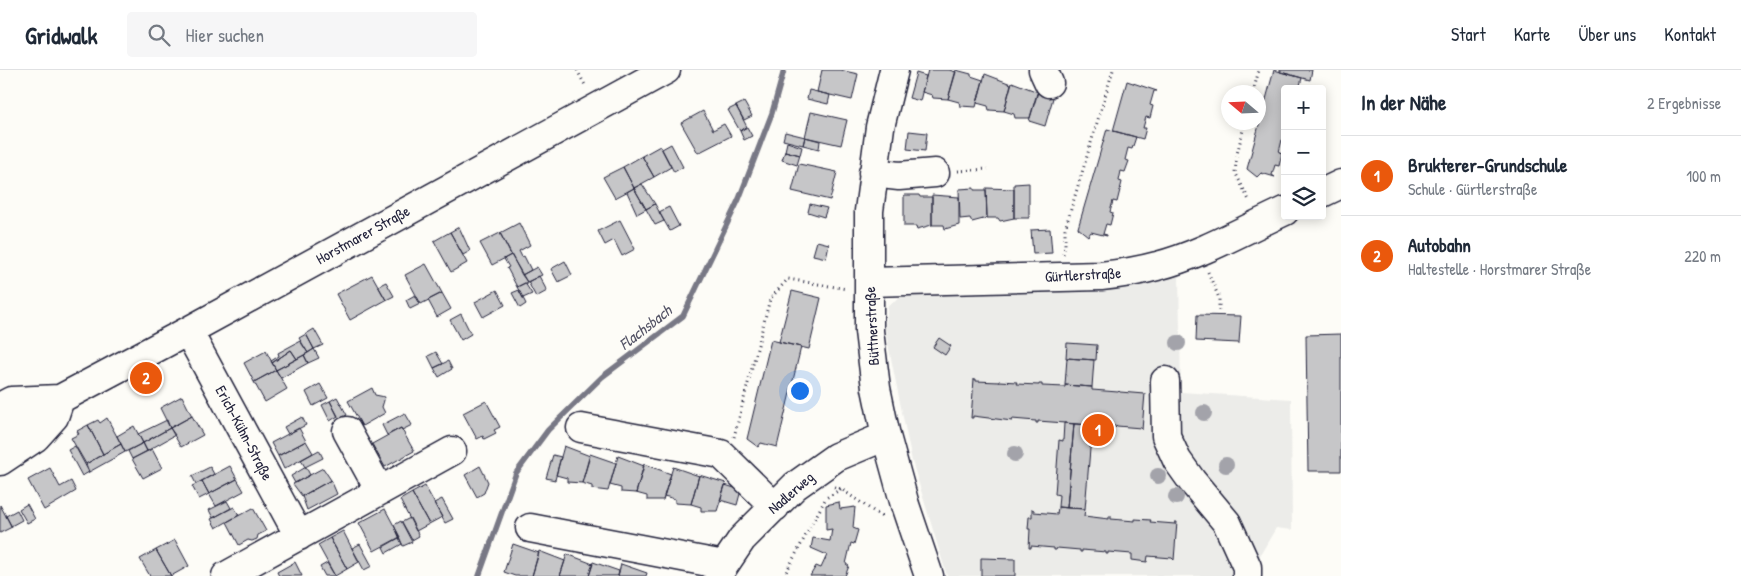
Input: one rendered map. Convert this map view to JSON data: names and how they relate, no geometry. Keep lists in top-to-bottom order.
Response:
{
  "streets": {
    "street": [
      "Horstmarer Straße",
      "Gürtlerstraße",
      "Büttnerstraße",
      "Erich-Kühn-Straße",
      "Nadlerweg"
    ]
  },
  "crossings": [
    ["Horstmarer Straße", "Erich-Kühn-Straße"],
    ["Gürtlerstraße", "Büttnerstraße"],
    ["Büttnerstraße", "Nadlerweg"]
  ],
  "water": ["Flachsbach"],
  "north": "left",
  "page": {
    "header": "Gridwalk",
    "search": "Hier suchen",
    "nav": [
      "Start",
      "Karte",
      "Über uns",
      "Kontakt"
    ],
    "heading": ["In der Nähe", "2 Ergebnisse"],
    "map_buttons": ["+", "−"],
    "list": [
      {
        "mark": "1",
        "name": "Brukterer-Grundschule",
        "note": "Schule · Gürtlerstraße",
        "value": "100 m"
      },
      {
        "mark": "2",
        "name": "Autobahn",
        "note": "Haltestelle · Horstmarer Straße",
        "value": "220 m"
      }
    ],
    "pins": ["2", "1"]
  }
}
